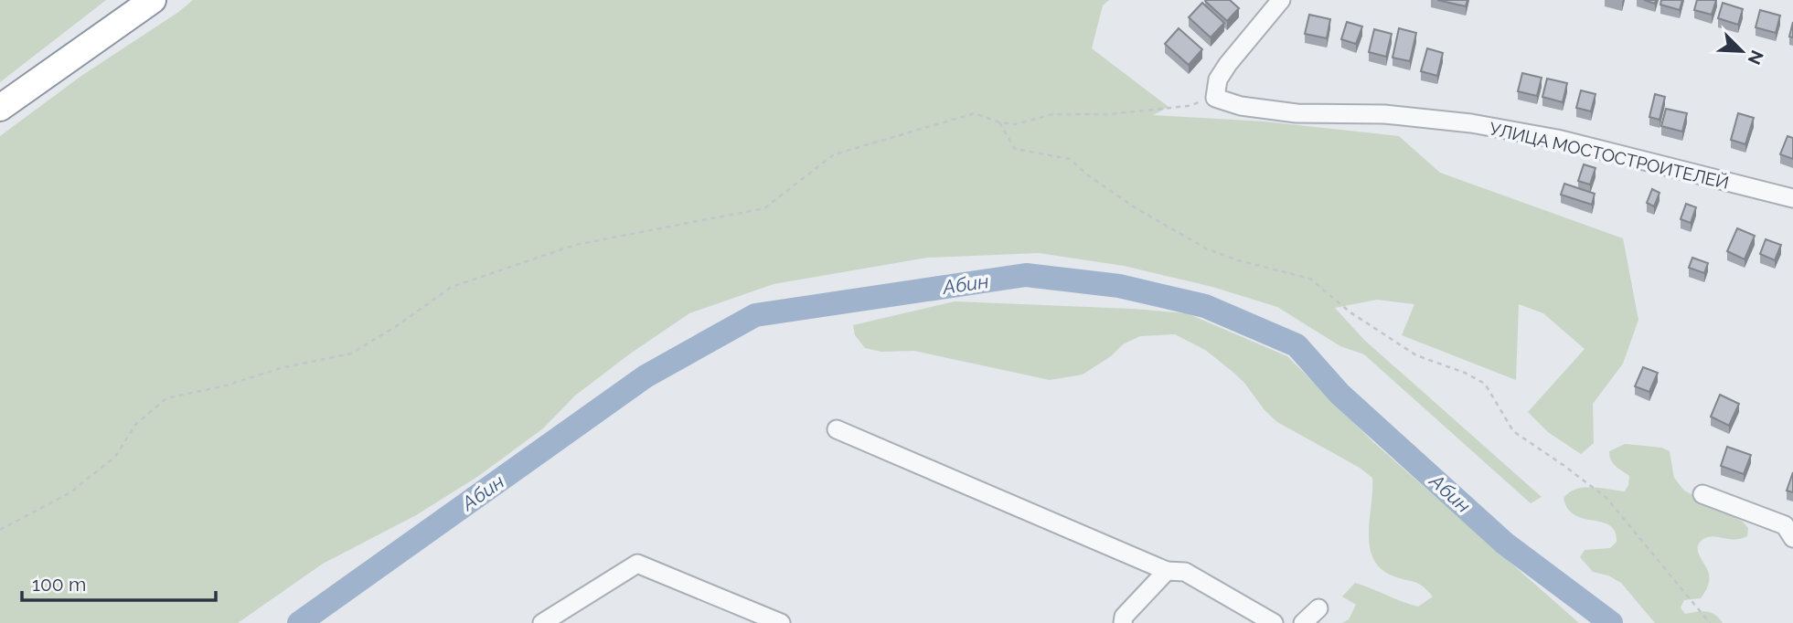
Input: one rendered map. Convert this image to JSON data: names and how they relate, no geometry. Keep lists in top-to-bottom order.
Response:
{
  "streets": {
    "street": ["УЛИЦА МОСТОСТРОИТЕЛЕЙ"]
  },
  "water": ["Абин"],
  "scale_bar": "100 m",
  "north": "bottom right"
}
